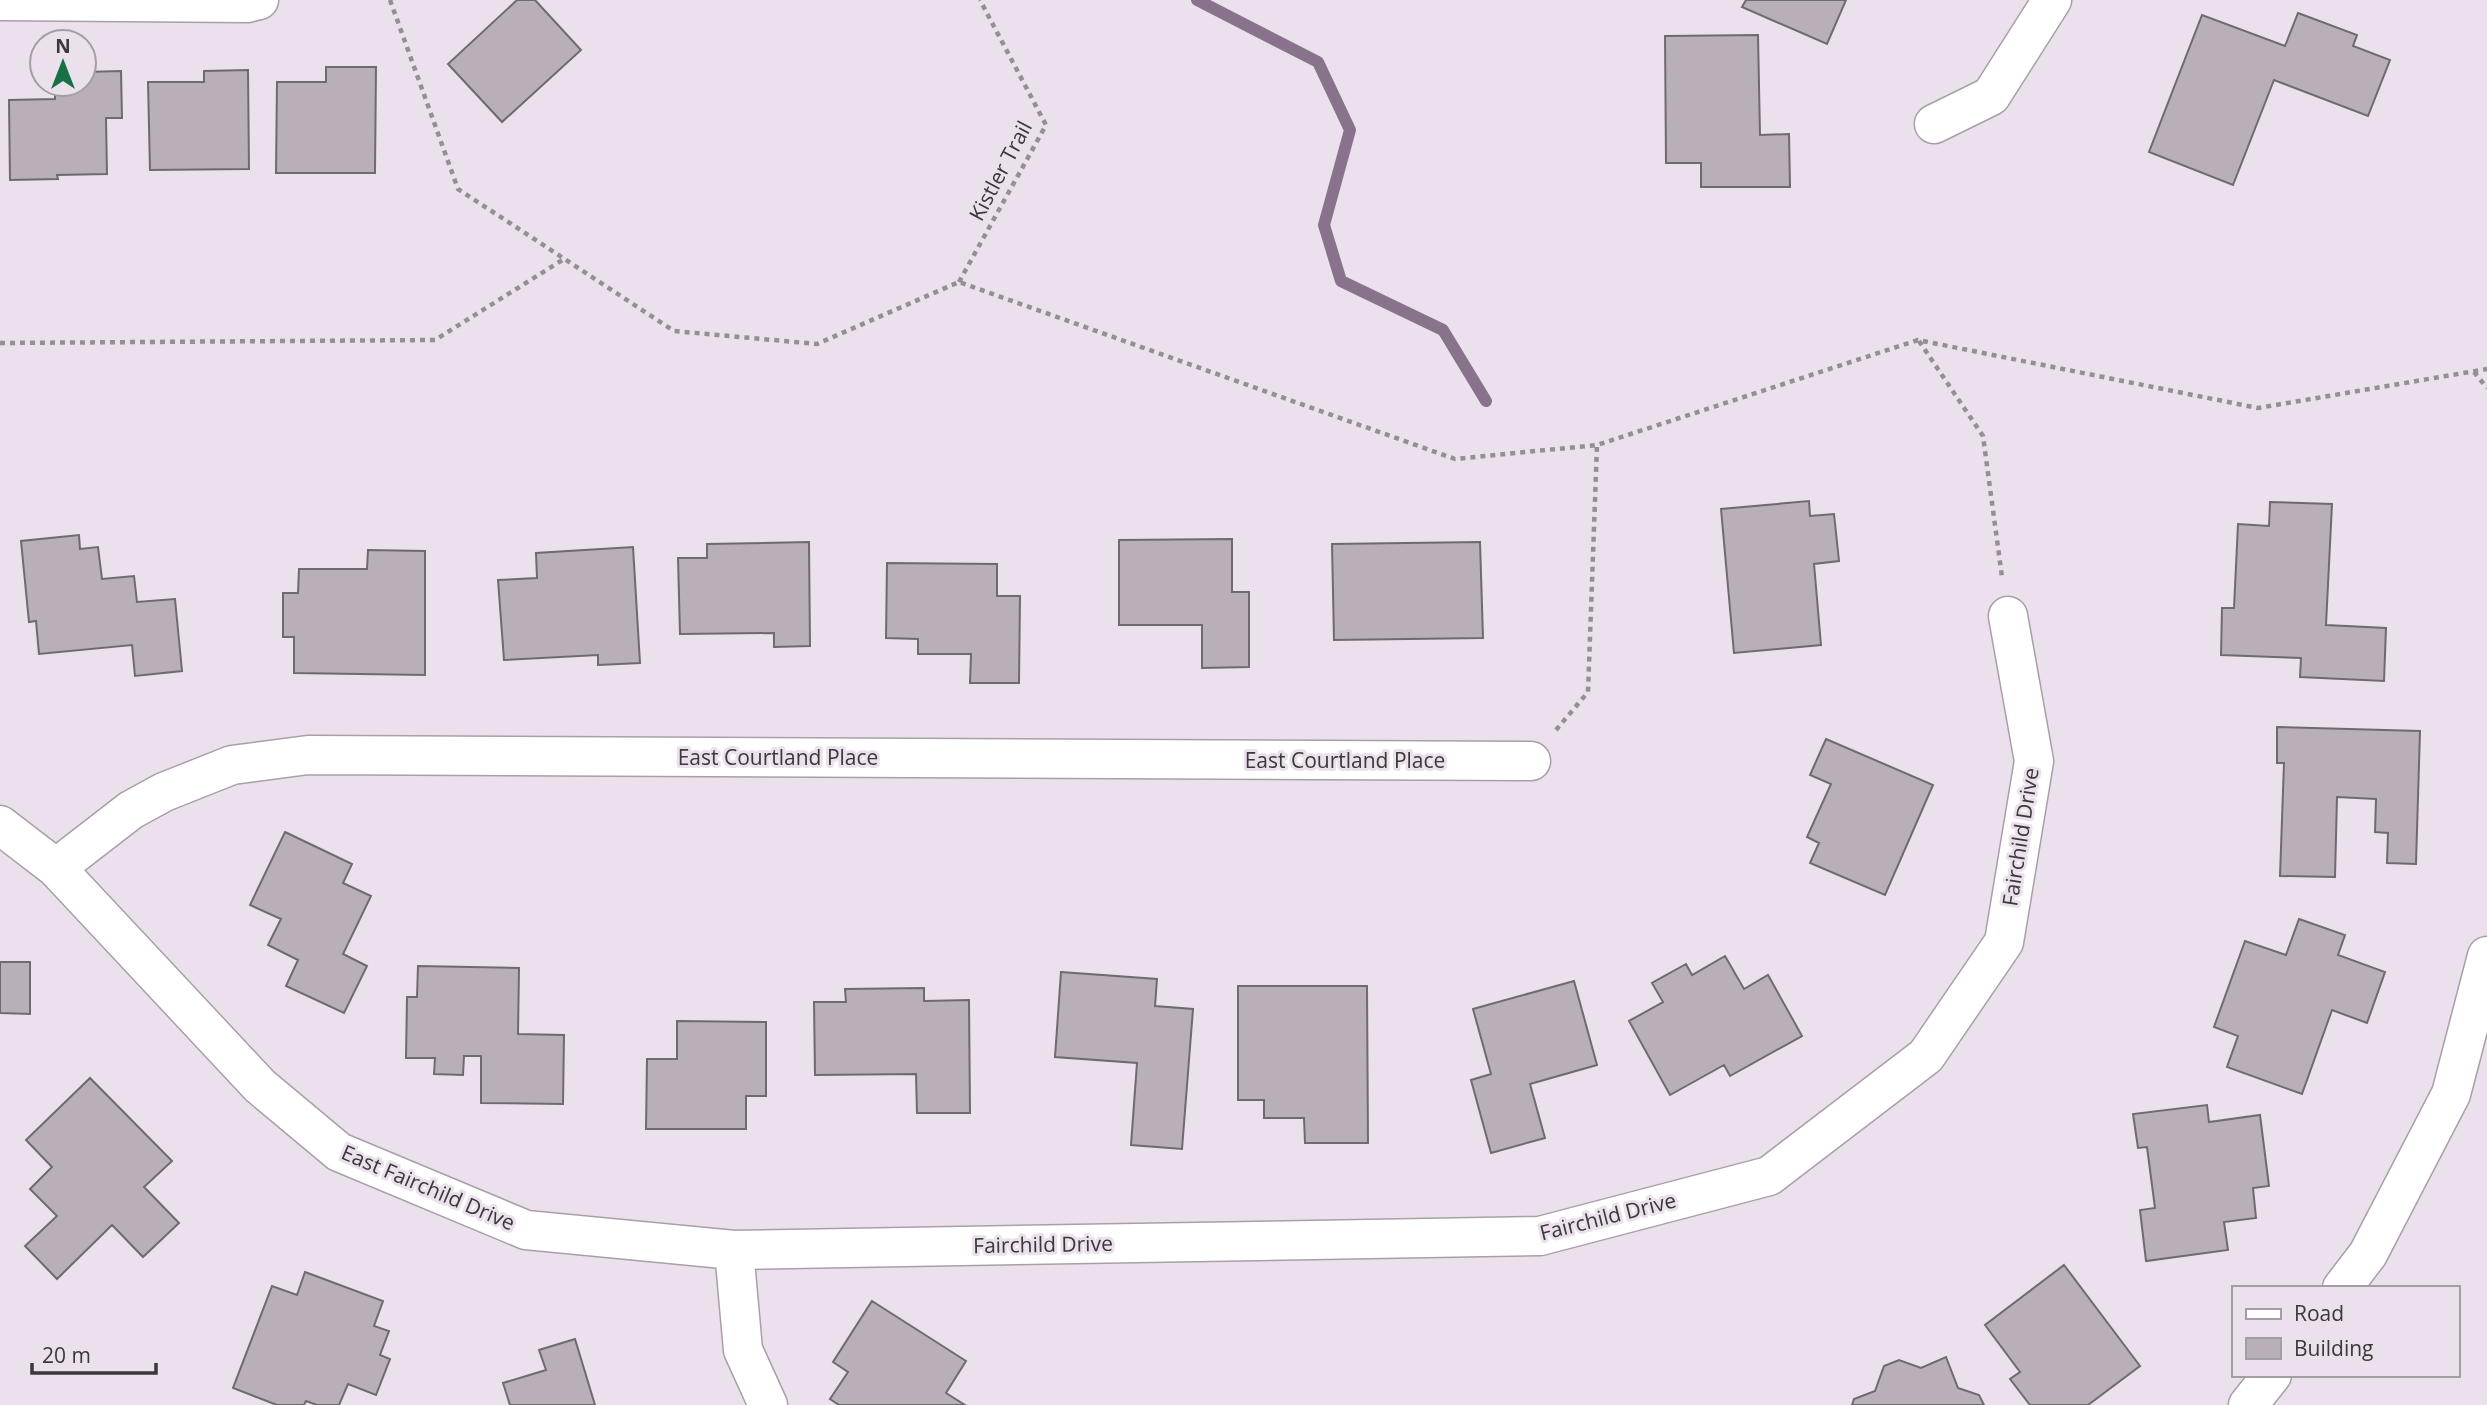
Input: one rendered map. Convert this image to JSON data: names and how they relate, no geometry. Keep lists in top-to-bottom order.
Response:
{
  "streets": {
    "street": ["East Courtland Place", "Fairchild Drive", "East Fairchild Drive"],
    "path": ["Kistler Trail"]
  },
  "crossings": [
    ["East Courtland Place", "East Fairchild Drive"],
    ["Fairchild Drive", "East Fairchild Drive"]
  ],
  "legend": ["Road", "Building"],
  "scale_bar": "20 m",
  "north": "top"
}
